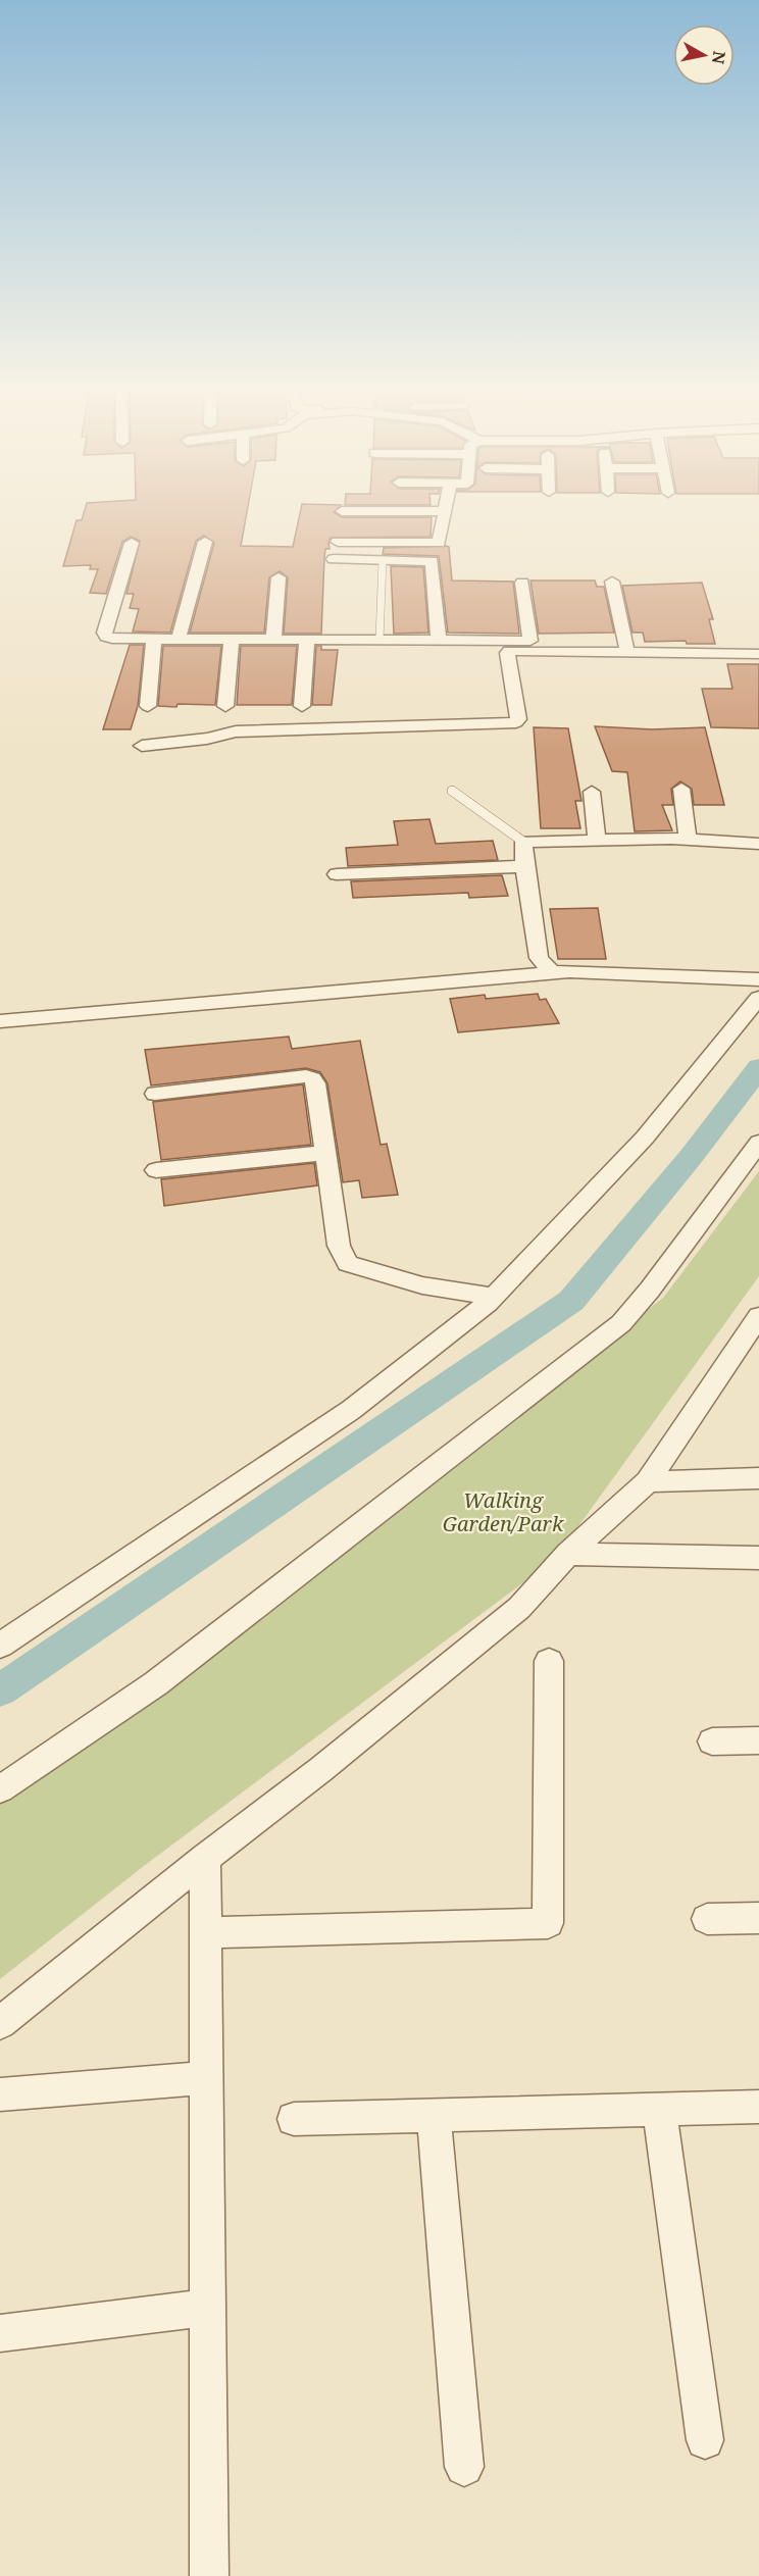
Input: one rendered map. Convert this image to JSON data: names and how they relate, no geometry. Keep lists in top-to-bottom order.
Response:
{
  "parks": ["Walking Garden/Park"],
  "north": "right"
}
